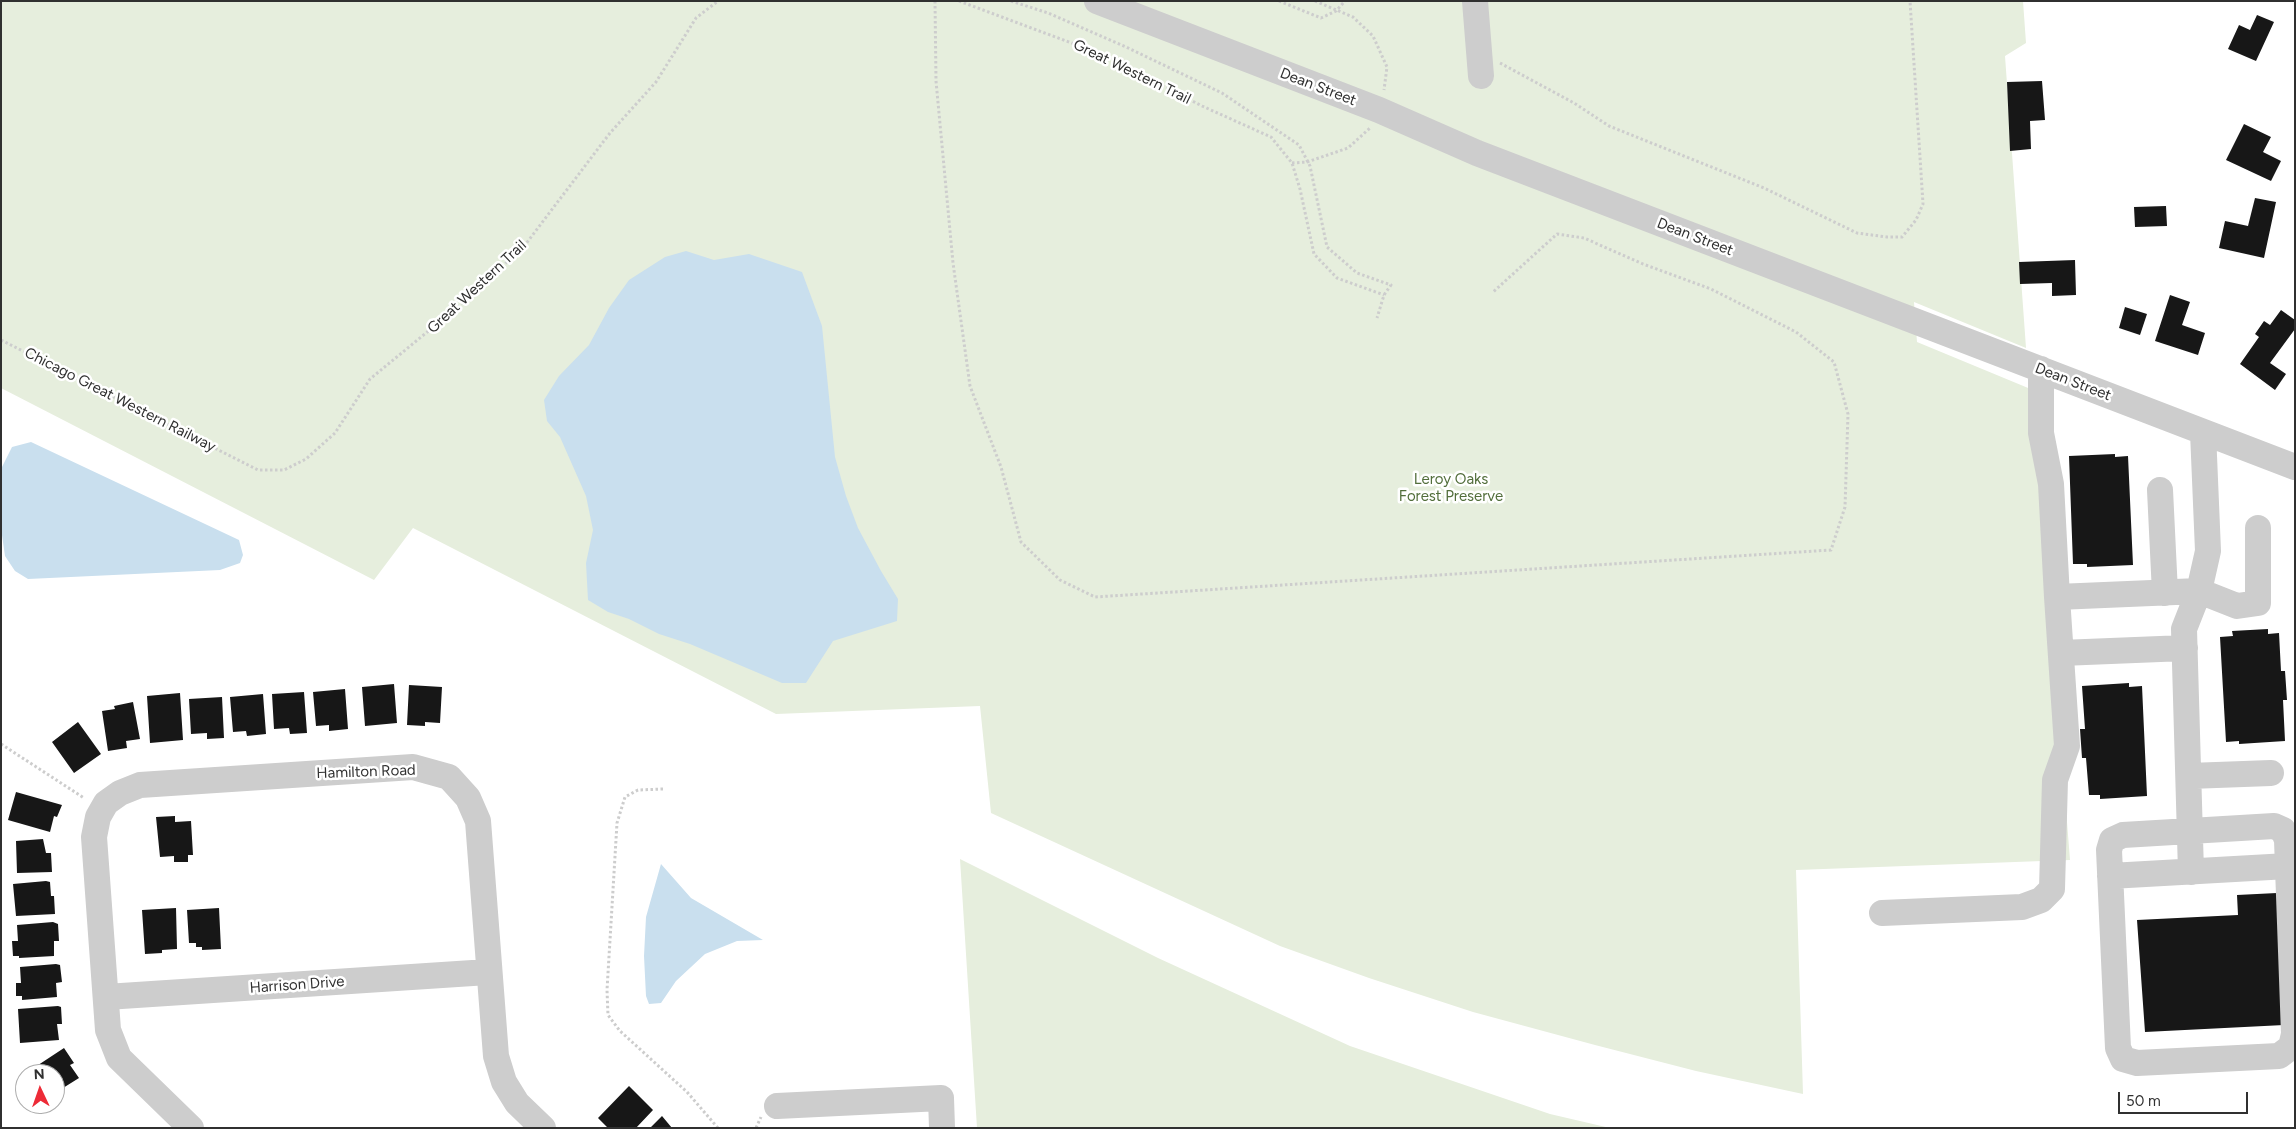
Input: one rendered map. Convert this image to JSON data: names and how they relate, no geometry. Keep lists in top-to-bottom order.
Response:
{
  "streets": {
    "street": ["Dean Street", "Hamilton Road", "Harrison Drive"],
    "path": ["Great Western Trail", "Chicago Great Western Railway"]
  },
  "crossings": [
    ["Great Western Trail", "Chicago Great Western Railway"],
    ["Hamilton Road", "Harrison Drive"]
  ],
  "parks": ["Leroy Oaks Forest Preserve"],
  "scale_bar": "50 m",
  "north": "top"
}
